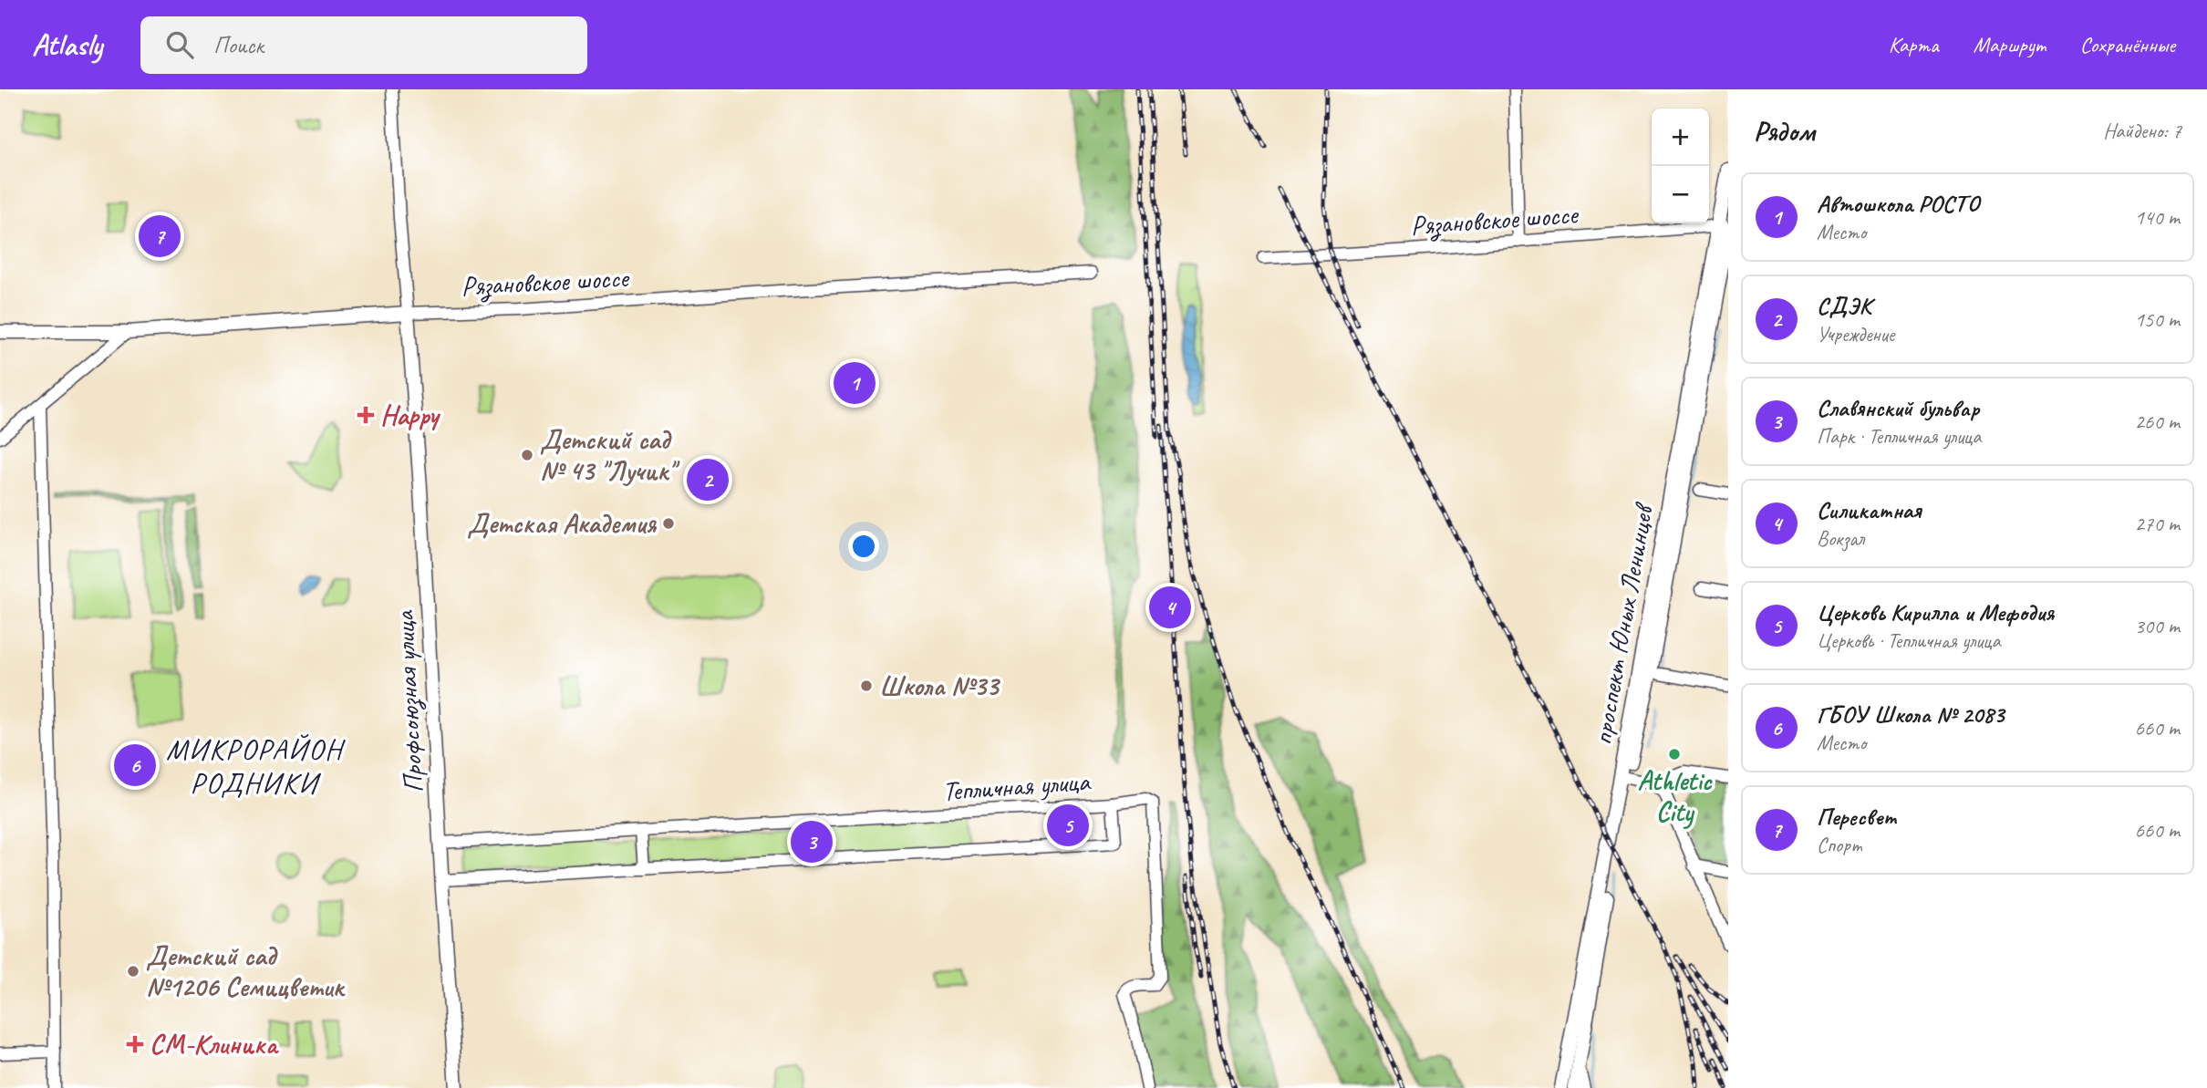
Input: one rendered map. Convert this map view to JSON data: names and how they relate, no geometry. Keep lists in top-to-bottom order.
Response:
{
  "streets": {
    "main road": ["Рязановское шоссе", "проспект Юных Ленинцев", "Профсоюзная улица"],
    "street": ["Тепличная улица"]
  },
  "crossings": [
    ["Рязановское шоссе", "проспект Юных Ленинцев"],
    ["Рязановское шоссе", "Профсоюзная улица"],
    ["Профсоюзная улица", "Тепличная улица"]
  ],
  "districts": ["МИКРОРАЙОН РОДНИКИ"],
  "places": {
    "health": ["Happy", "СМ-Клиника"],
    "other": [
      "Детский сад № 43 \"Лучик\"",
      "Детская Академия",
      "Школа №33",
      "Athletic City",
      "Детский сад №1206 Семицветик"
    ]
  },
  "page": {
    "header": "Atlasly",
    "search": "Поиск",
    "nav": ["Карта", "Маршрут", "Сохранённые"],
    "heading": ["Рядом", "Найдено: 7"],
    "map_buttons": ["+", "−"],
    "list": [
      {
        "mark": "1",
        "name": "Автошкола РОСТО",
        "note": "Место",
        "value": "140 m"
      },
      {
        "mark": "2",
        "name": "СДЭК",
        "note": "Учреждение",
        "value": "150 m"
      },
      {
        "mark": "3",
        "name": "Славянский бульвар",
        "note": "Парк · Тепличная улица",
        "value": "260 m"
      },
      {
        "mark": "4",
        "name": "Силикатная",
        "note": "Вокзал",
        "value": "270 m"
      },
      {
        "mark": "5",
        "name": "Церковь Кирилла и Мефодия",
        "note": "Церковь · Тепличная улица",
        "value": "300 m"
      },
      {
        "mark": "6",
        "name": "ГБОУ Школа № 2083",
        "note": "Место",
        "value": "660 m"
      },
      {
        "mark": "7",
        "name": "Пересвет",
        "note": "Спорт",
        "value": "660 m"
      }
    ],
    "pins": [
      "7",
      "1",
      "2",
      "4",
      "6",
      "5",
      "3"
    ]
  }
}
